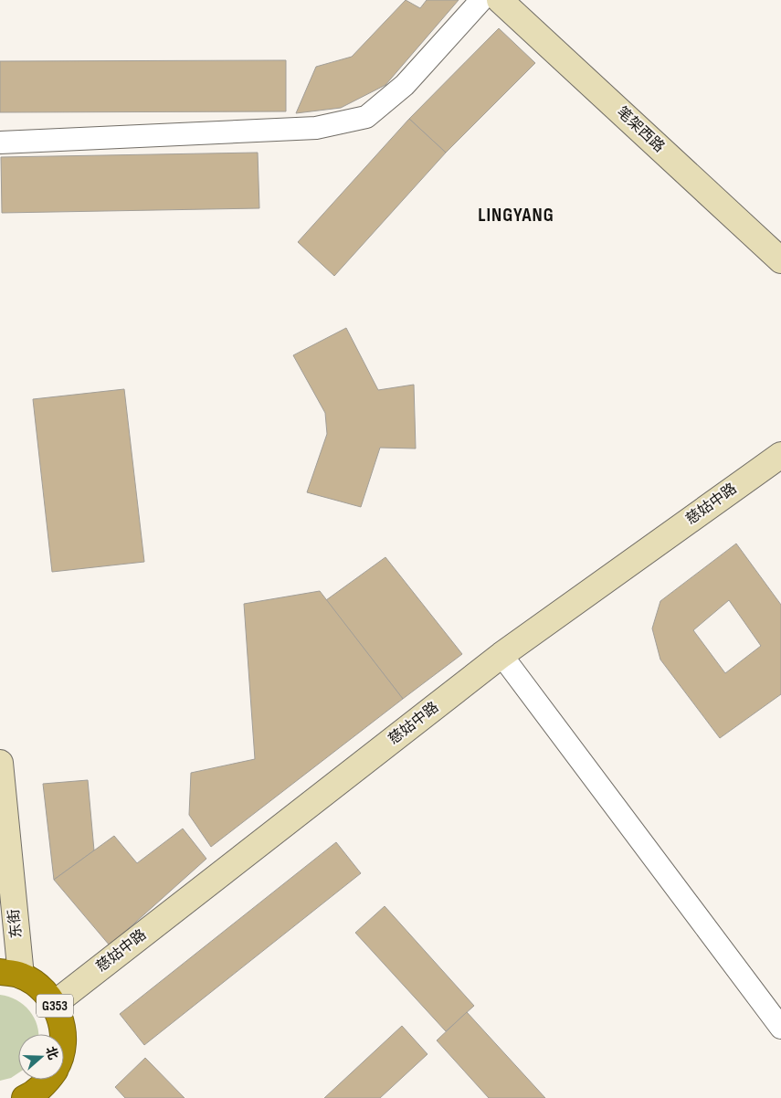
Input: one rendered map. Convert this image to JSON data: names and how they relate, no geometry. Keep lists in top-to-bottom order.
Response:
{
  "streets": {
    "highway": ["G353"],
    "main road": ["笔架西路", "慈姑中路", "东街"]
  },
  "crossings": [
    ["慈姑中路", "G353"],
    ["东街", "G353"]
  ],
  "districts": ["LINGYANG"],
  "north": "right"
}
